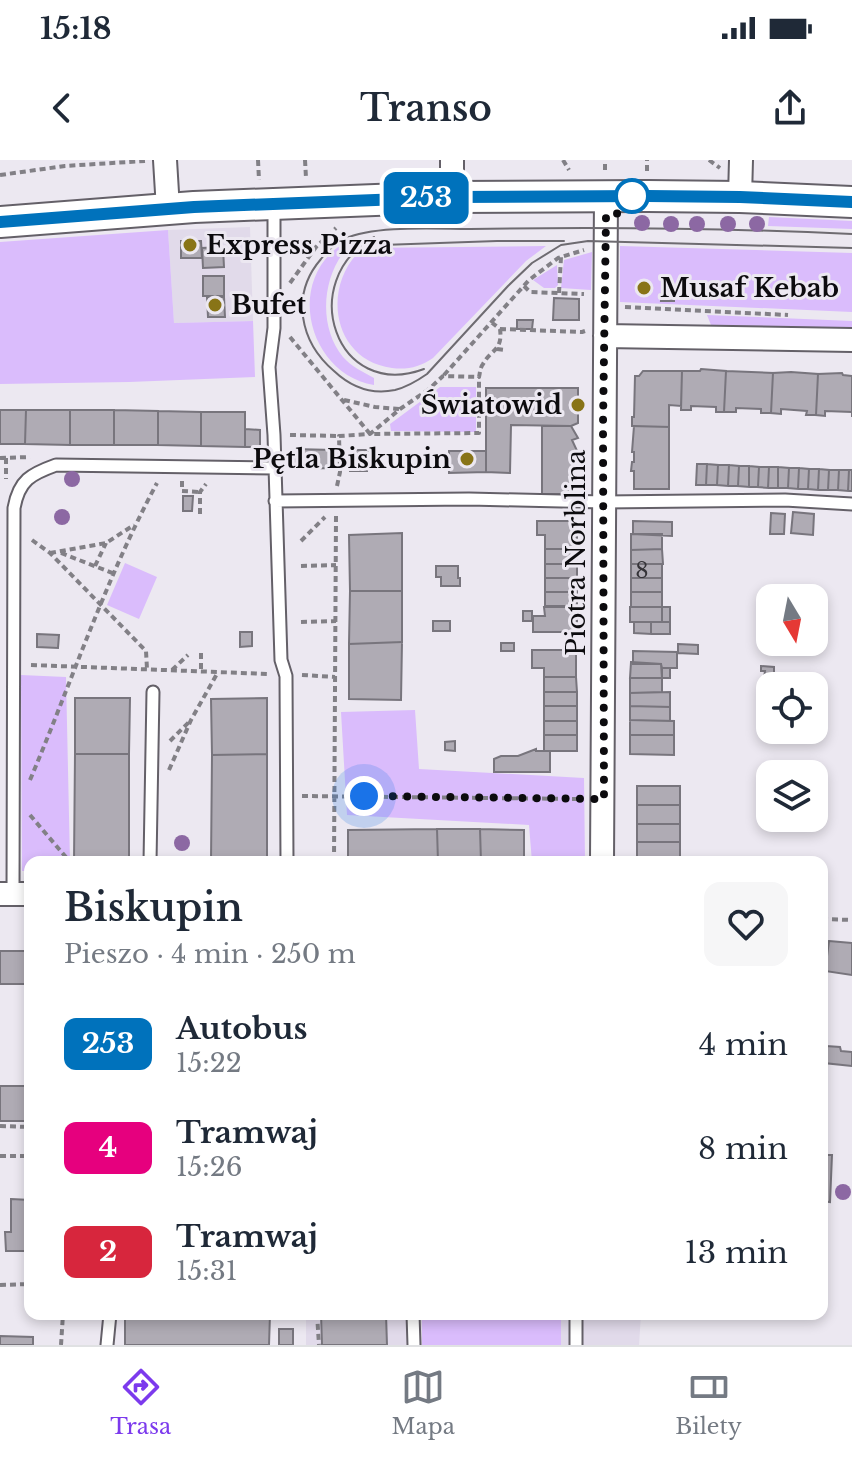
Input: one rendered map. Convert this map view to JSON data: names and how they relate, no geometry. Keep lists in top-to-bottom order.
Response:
{
  "streets": {
    "street": ["Piotra Norblina"]
  },
  "places": [
    "Express Pizza",
    "Musaf Kebab",
    "Bufet",
    "Światowid",
    "Pętla Biskupin"
  ],
  "lines": ["bus line 253"],
  "house_numbers": ["8"],
  "north": "bottom",
  "page": {
    "status": "15:18",
    "header": "Transo",
    "on_map": "253",
    "heading": ["Biskupin", "Pieszo · 4 min · 250 m"],
    "list": [
      {
        "mark": "253",
        "name": "Autobus",
        "note": "15:22",
        "value": "4 min"
      },
      {
        "mark": "4",
        "name": "Tramwaj",
        "note": "15:26",
        "value": "8 min"
      },
      {
        "mark": "2",
        "name": "Tramwaj",
        "note": "15:31",
        "value": "13 min"
      }
    ],
    "tabs": ["Trasa", "Mapa", "Bilety"]
  }
}
